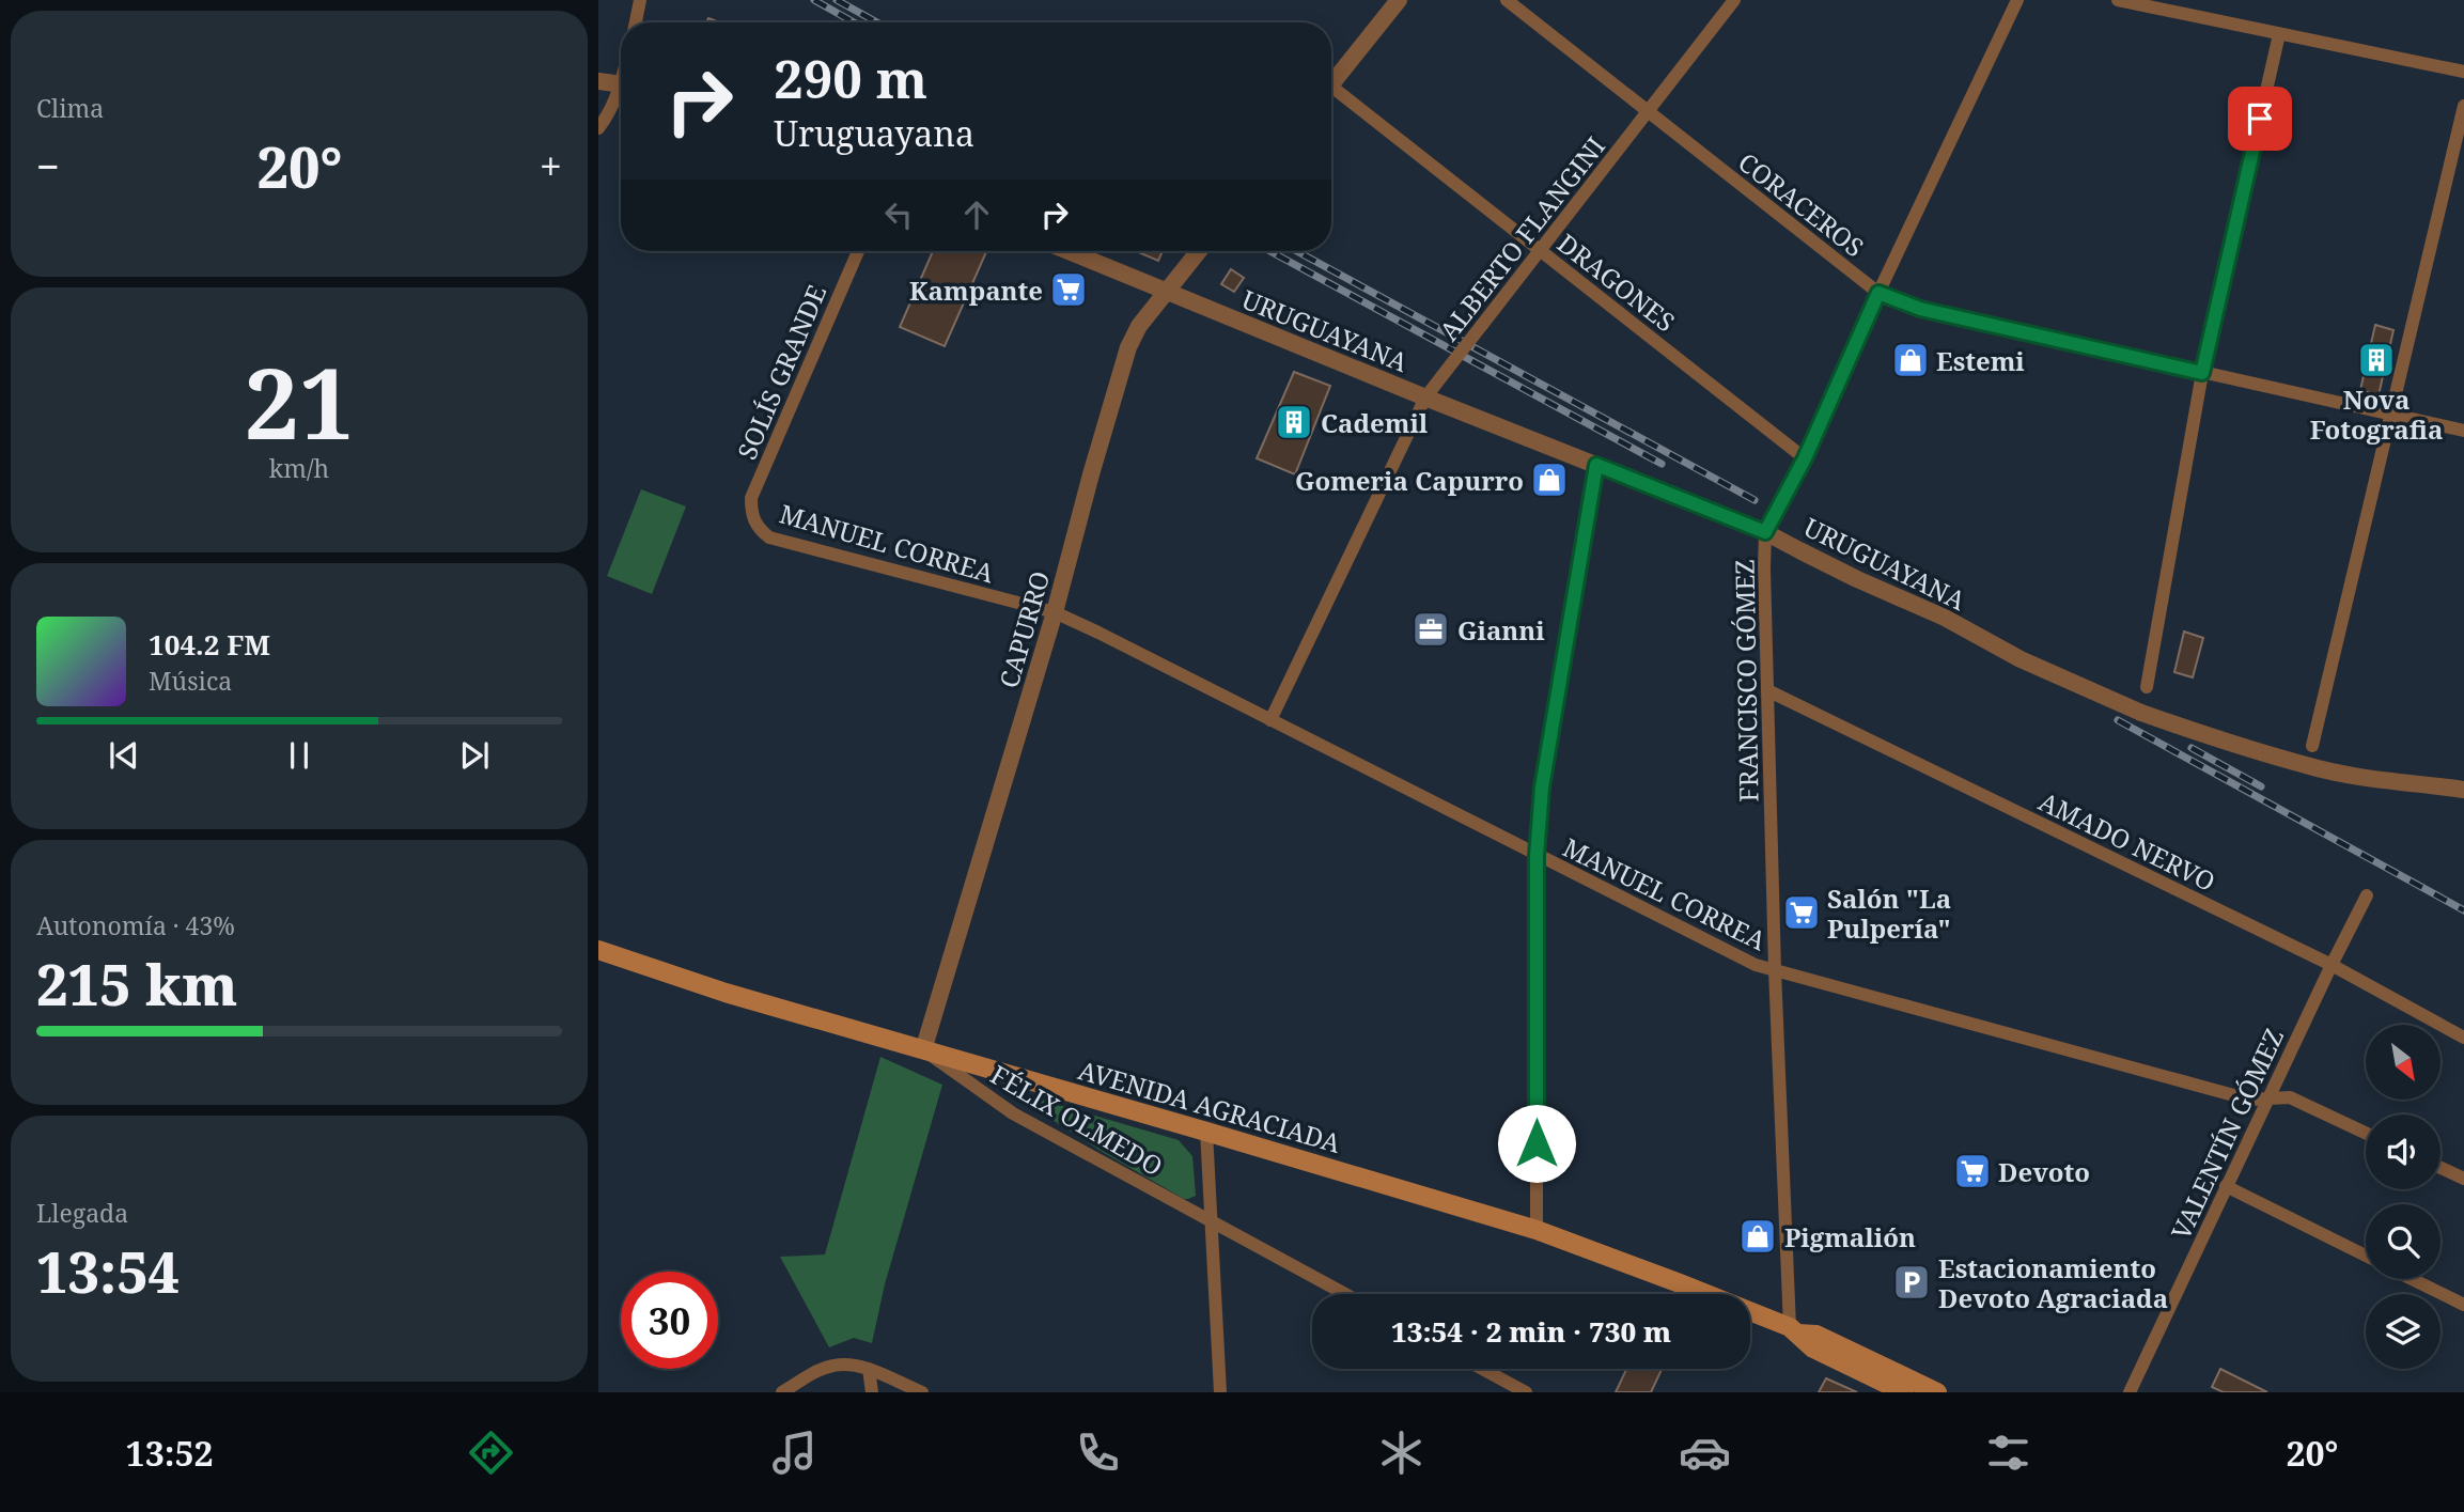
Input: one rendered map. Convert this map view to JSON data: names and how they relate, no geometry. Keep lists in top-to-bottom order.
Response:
{
  "streets": {
    "main road": ["AVENIDA AGRACIADA"],
    "street": [
      "CORACEROS",
      "ALBERTO FLANGINI",
      "DRAGONES",
      "URUGUAYANA",
      "SOLÍS GRANDE",
      "MANUEL CORREA",
      "CAPURRO",
      "FRANCISCO GÓMEZ",
      "AMADO NERVO",
      "FÉLIX OLMEDO",
      "VALENTÍN GÓMEZ"
    ]
  },
  "crossings": [
    ["CORACEROS", "ALBERTO FLANGINI"],
    ["CORACEROS", "FRANCISCO GÓMEZ"],
    ["ALBERTO FLANGINI", "DRAGONES"],
    ["ALBERTO FLANGINI", "URUGUAYANA"],
    ["ALBERTO FLANGINI", "MANUEL CORREA"],
    ["DRAGONES", "FRANCISCO GÓMEZ"],
    ["URUGUAYANA", "CAPURRO"],
    ["URUGUAYANA", "FRANCISCO GÓMEZ"],
    ["SOLÍS GRANDE", "MANUEL CORREA"],
    ["MANUEL CORREA", "CAPURRO"],
    ["MANUEL CORREA", "FRANCISCO GÓMEZ"],
    ["MANUEL CORREA", "VALENTÍN GÓMEZ"],
    ["CAPURRO", "AVENIDA AGRACIADA"],
    ["CAPURRO", "FÉLIX OLMEDO"],
    ["FRANCISCO GÓMEZ", "AMADO NERVO"],
    ["FRANCISCO GÓMEZ", "AVENIDA AGRACIADA"],
    ["AMADO NERVO", "VALENTÍN GÓMEZ"],
    ["AVENIDA AGRACIADA", "FÉLIX OLMEDO"]
  ],
  "places": {
    "supermarket": ["Kampante", "Salón \"La Pulpería\"", "Devoto"],
    "shop": ["Estemi", "Gomeria Capurro", "Pigmalión"],
    "building": ["Nova Fotografia", "Cademil"],
    "office": ["Gianni"],
    "parking": ["Estacionamiento Devoto Agraciada"]
  },
  "north": "bottom right",
  "page": {
    "tile": [
      "Clima",
      ["21", "km/h"],
      ["Autonomía · 43%", "215 km"],
      ["Llegada", "13:54"]
    ],
    "turn": ["290 m", "Uruguayana"],
    "heat": ["−", "20°", "+"],
    "song": ["104.2 FM", "Música"],
    "limit": "30",
    "trip": "13:54 · 2 min · 730 m",
    "tabs": ["13:52", "20°"]
  }
}
